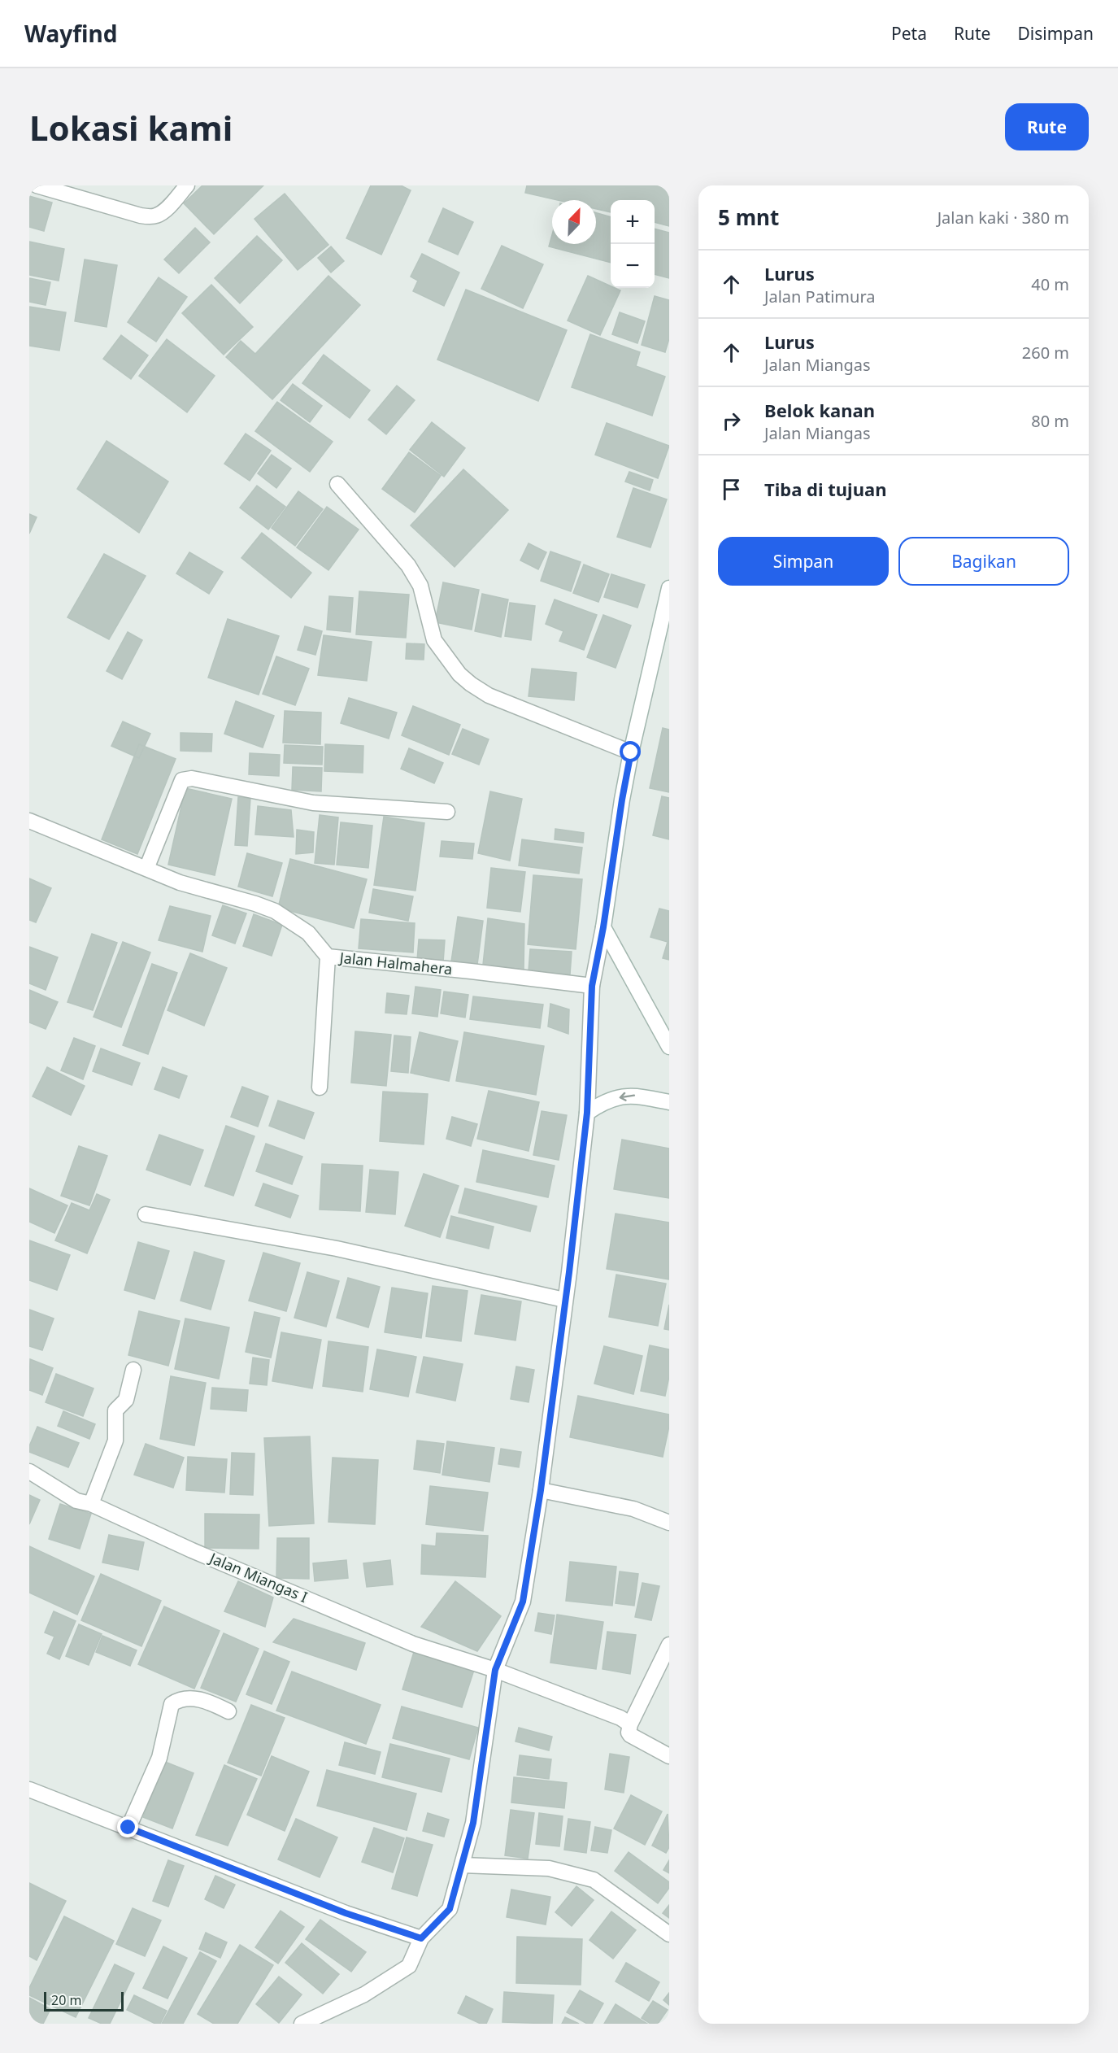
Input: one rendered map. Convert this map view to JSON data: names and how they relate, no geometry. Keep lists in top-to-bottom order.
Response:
{
  "streets": {
    "street": ["Jalan Halmahera", "Jalan Miangas I"]
  },
  "scale_bar": "20 m",
  "north": "top right",
  "page": {
    "header": "Wayfind",
    "nav": ["Peta", "Rute", "Disimpan"],
    "buttons": [
      "Rute",
      ["Simpan", "Bagikan"]
    ],
    "title": "Lokasi kami",
    "heading": ["5 mnt", "Jalan kaki · 380 m"],
    "map_buttons": ["+", "−"],
    "list": [
      ["Lurus", "Jalan Patimura", "40 m"],
      ["Lurus", "Jalan Miangas", "260 m"],
      ["Belok kanan", "Jalan Miangas", "80 m"],
      "Tiba di tujuan"
    ],
    "scale": "20 m"
  }
}
